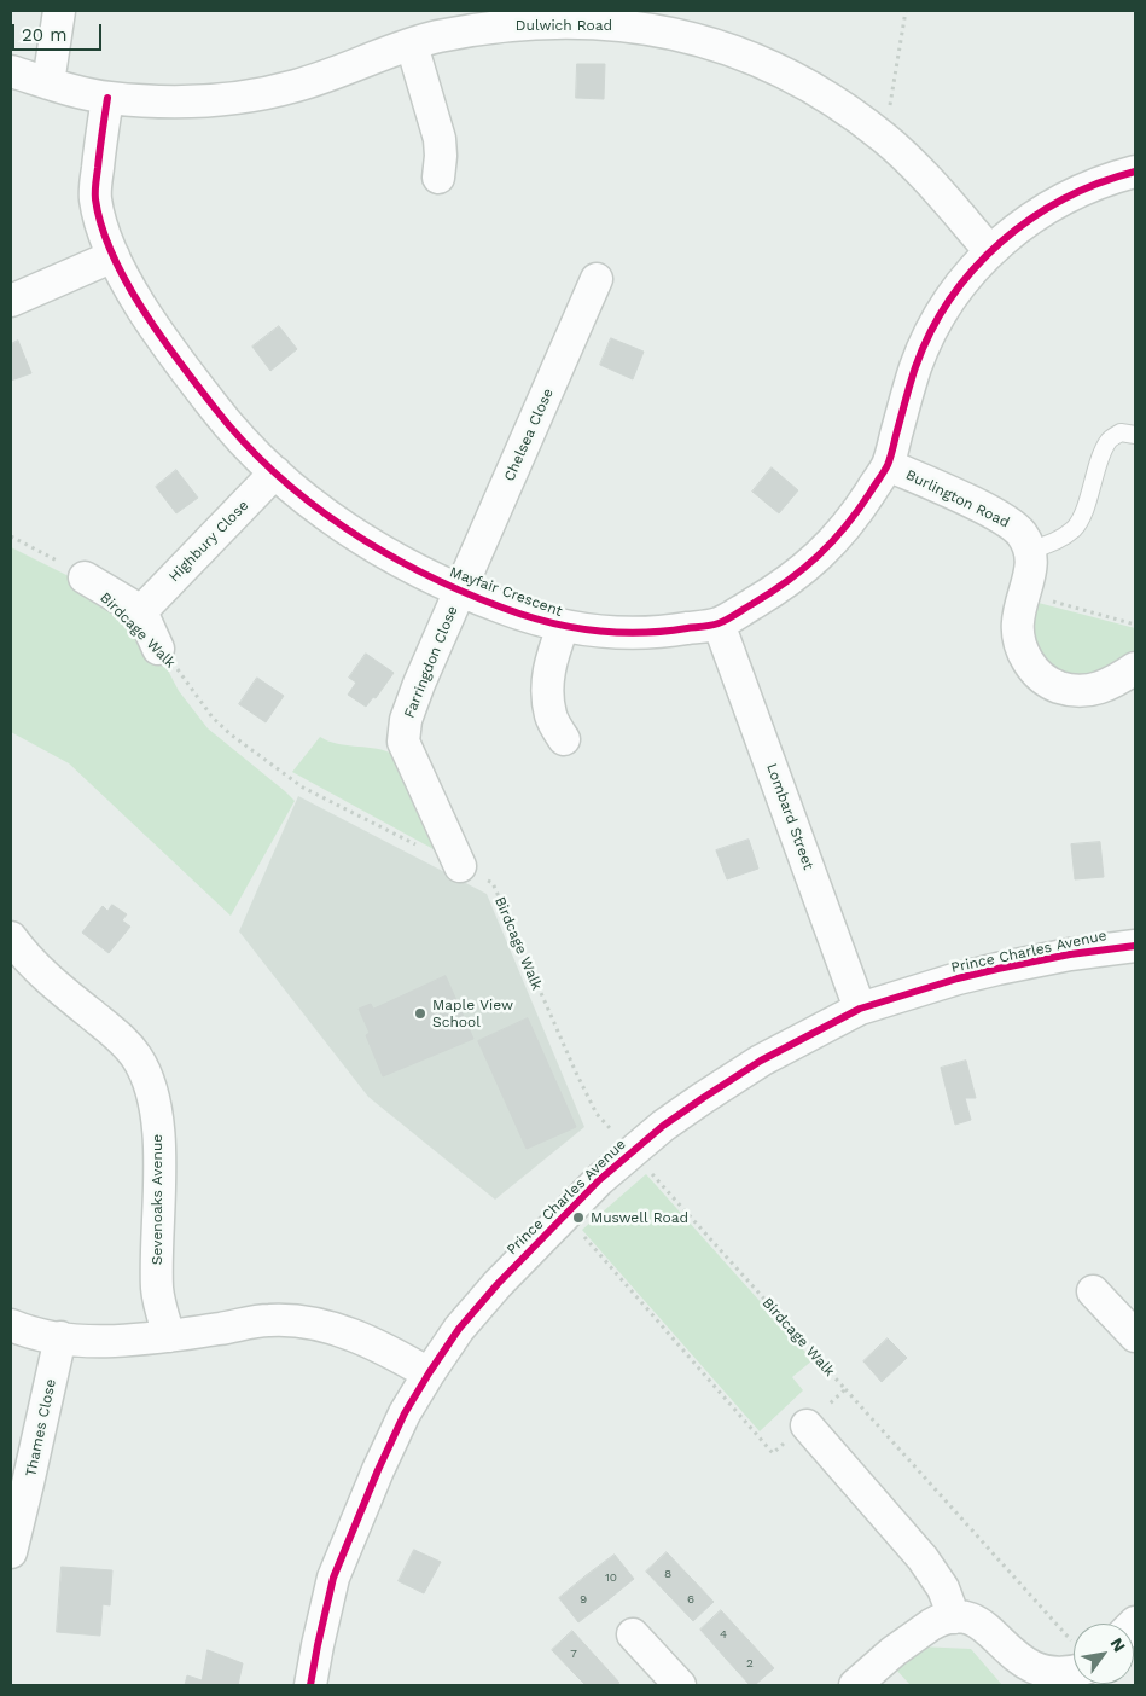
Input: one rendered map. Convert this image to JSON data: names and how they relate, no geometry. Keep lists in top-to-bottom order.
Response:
{
  "streets": {
    "street": [
      "Dulwich Road",
      "Chelsea Close",
      "Burlington Road",
      "Highbury Close",
      "Mayfair Crescent",
      "Farringdon Close",
      "Lombard Street",
      "Prince Charles Avenue",
      "Sevenoaks Avenue",
      "Thames Close"
    ],
    "path": ["Birdcage Walk"]
  },
  "crossings": [
    ["Dulwich Road", "Mayfair Crescent"],
    ["Chelsea Close", "Mayfair Crescent"],
    ["Chelsea Close", "Farringdon Close"],
    ["Burlington Road", "Mayfair Crescent"],
    ["Highbury Close", "Mayfair Crescent"],
    ["Mayfair Crescent", "Farringdon Close"],
    ["Mayfair Crescent", "Lombard Street"],
    ["Birdcage Walk", "Farringdon Close"],
    ["Birdcage Walk", "Prince Charles Avenue"],
    ["Lombard Street", "Prince Charles Avenue"]
  ],
  "places": ["Maple View School", "Muswell Road"],
  "house_numbers": [
    "8",
    "10",
    "9",
    "6",
    "4",
    "7",
    "2"
  ],
  "scale_bar": "20 m",
  "north": "top right"
}
